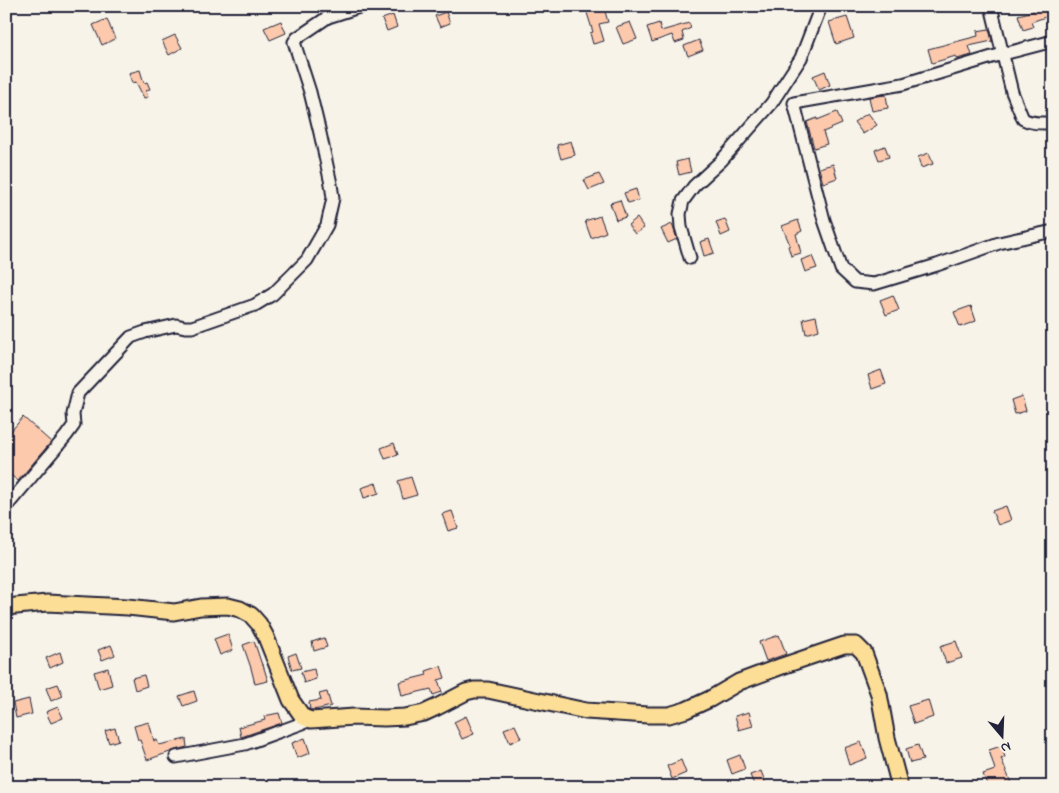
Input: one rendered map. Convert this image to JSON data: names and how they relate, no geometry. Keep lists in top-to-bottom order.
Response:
{
  "north": "bottom"
}
